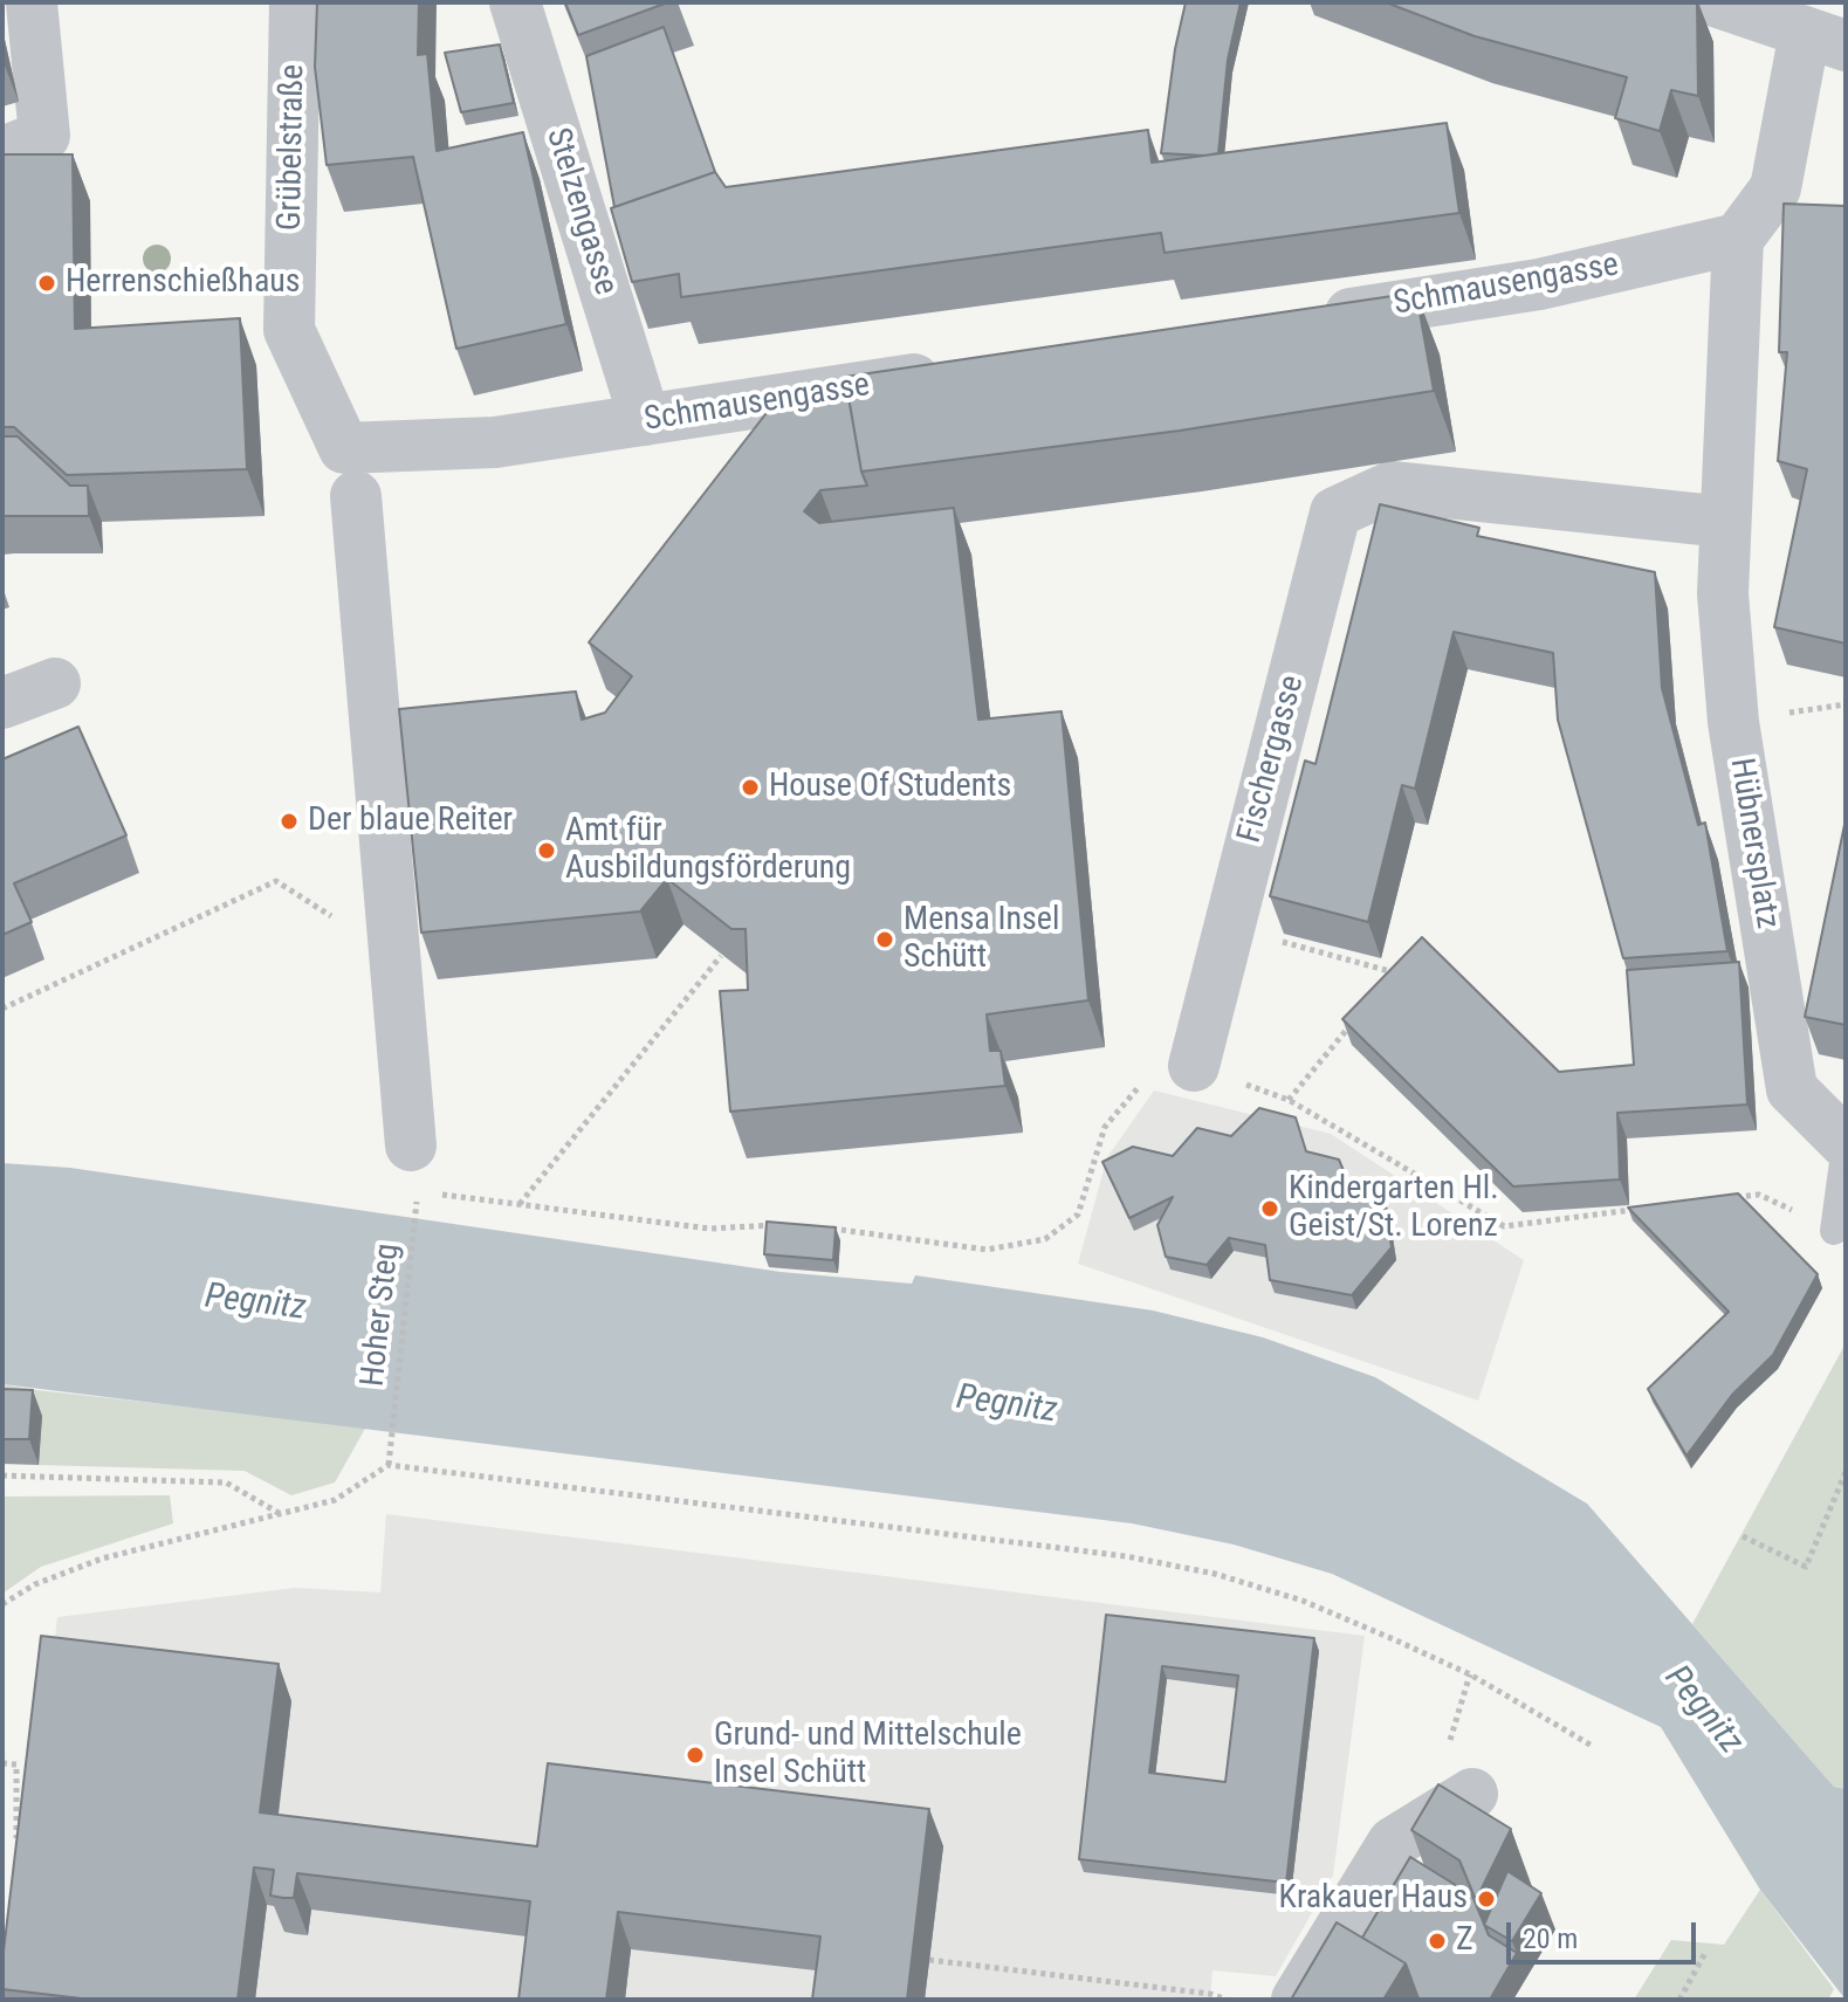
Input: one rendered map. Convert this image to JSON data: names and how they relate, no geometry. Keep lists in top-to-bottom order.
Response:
{
  "streets": {
    "street": [
      "Grübelstraße",
      "Stelzengasse",
      "Schmausengasse",
      "Fischergasse",
      "Hübnersplatz"
    ],
    "path": ["Hoher Steg"]
  },
  "crossings": [
    ["Grübelstraße", "Schmausengasse"],
    ["Stelzengasse", "Schmausengasse"],
    ["Schmausengasse", "Hübnersplatz"],
    ["Fischergasse", "Hübnersplatz"]
  ],
  "water": ["Pegnitz"],
  "places": [
    "Herrenschießhaus",
    "House Of Students",
    "Der blaue Reiter",
    "Amt für Ausbildungsförderung",
    "Mensa Insel Schütt",
    "Kindergarten Hl. Geist/St. Lorenz",
    "Grund- und Mittelschule Insel Schütt",
    "Krakauer Haus",
    "Z"
  ],
  "scale_bar": "20 m"
}
